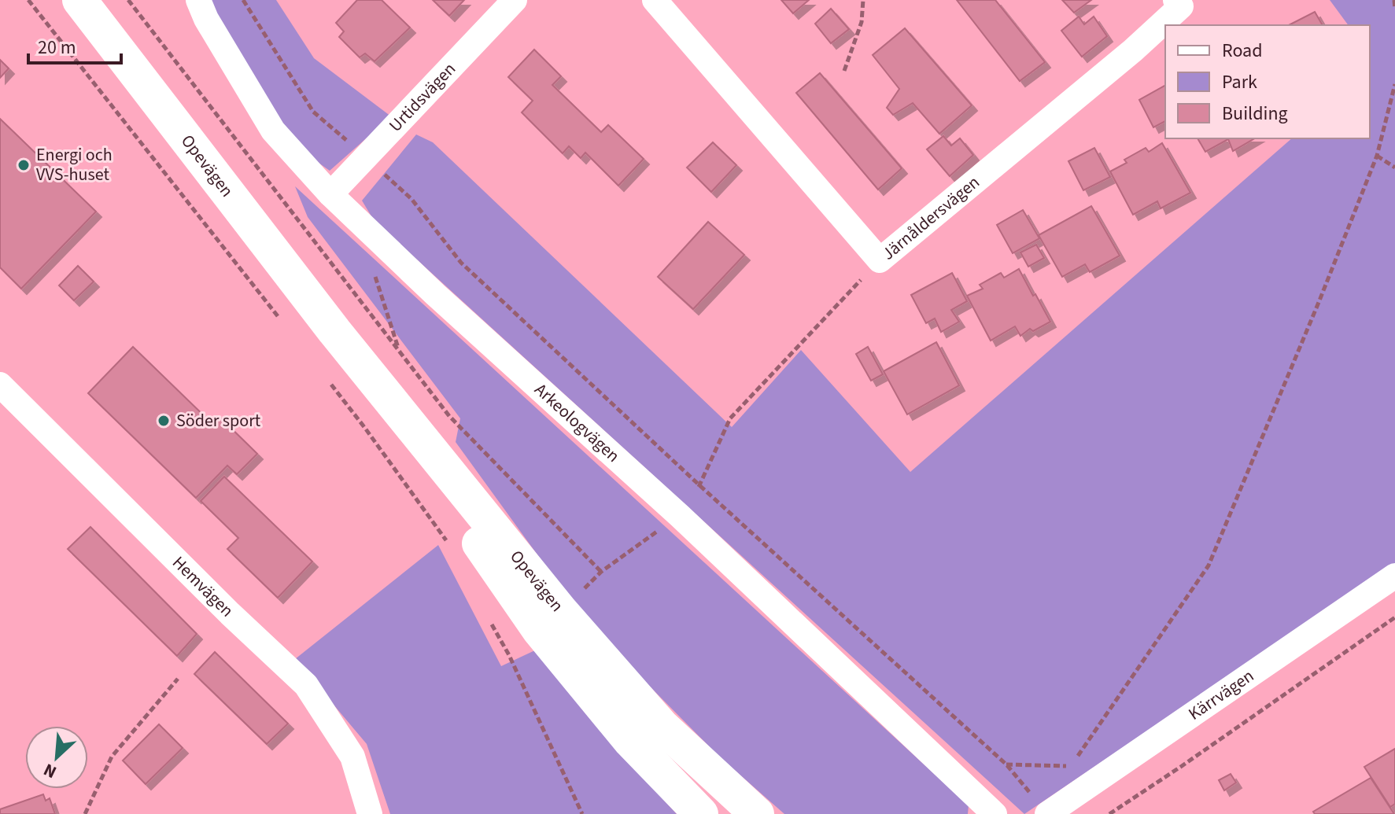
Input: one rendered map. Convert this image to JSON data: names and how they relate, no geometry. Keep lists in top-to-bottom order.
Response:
{
  "streets": {
    "main road": ["Opevägen"],
    "street": [
      "Urtidsvägen",
      "Järnåldersvägen",
      "Arkeologvägen",
      "Hemvägen",
      "Kärrvägen"
    ]
  },
  "crossings": [
    ["Urtidsvägen", "Arkeologvägen"]
  ],
  "places": ["Energi och VVS-huset", "Söder sport"],
  "legend": ["Road", "Park", "Building"],
  "scale_bar": "20 m",
  "north": "bottom left"
}
